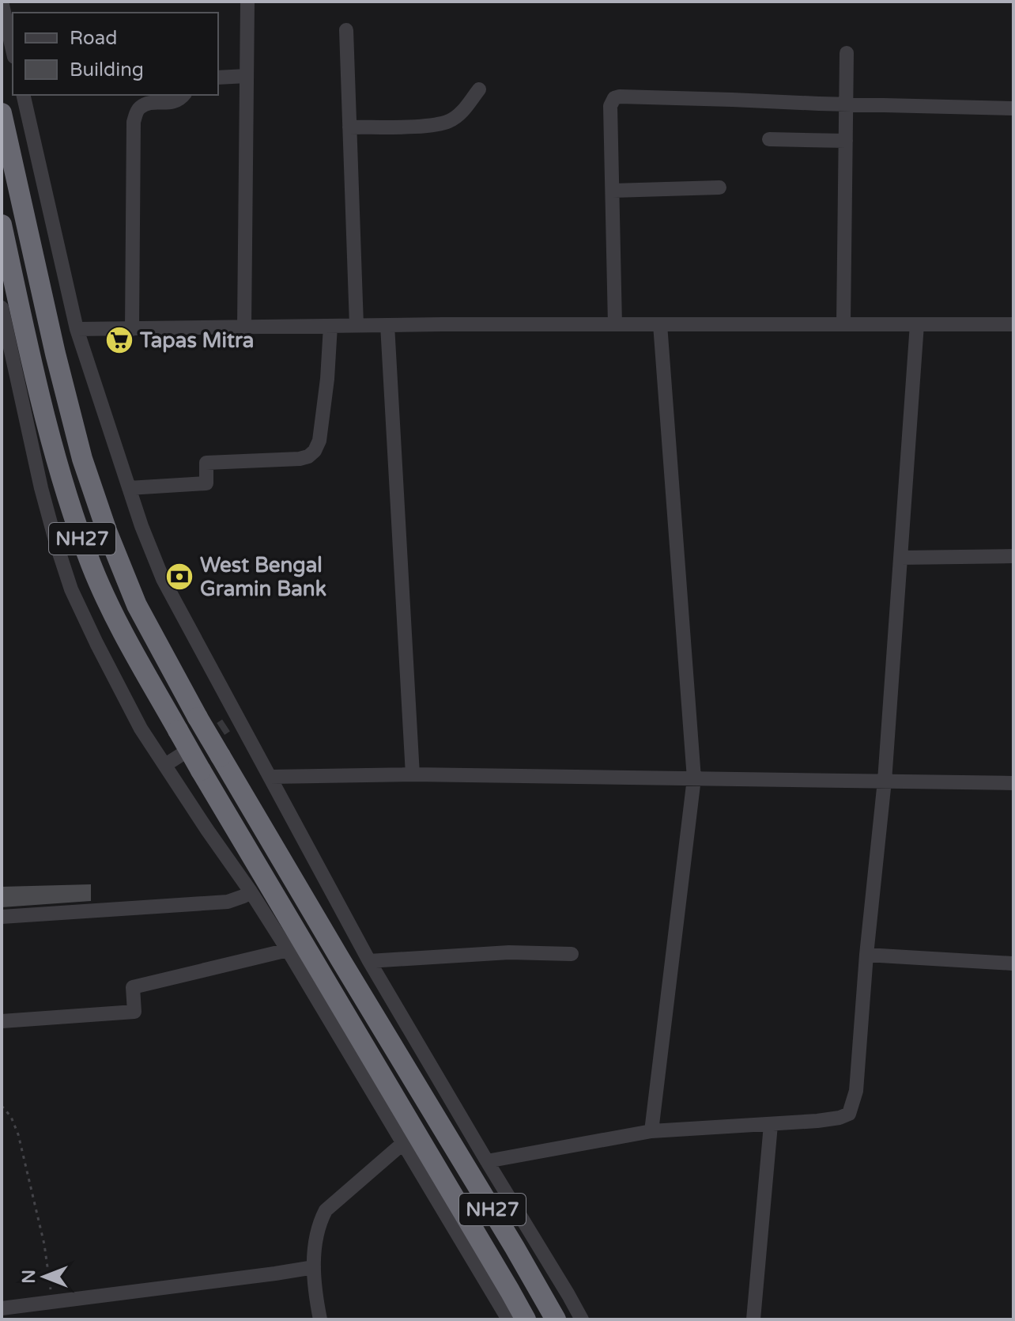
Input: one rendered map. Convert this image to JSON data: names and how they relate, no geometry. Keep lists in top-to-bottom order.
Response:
{
  "streets": {
    "highway": ["NH27"]
  },
  "places": {
    "supermarket": ["Tapas Mitra"],
    "bank": ["West Bengal Gramin Bank"]
  },
  "legend": ["Road", "Building"],
  "north": "left"
}
